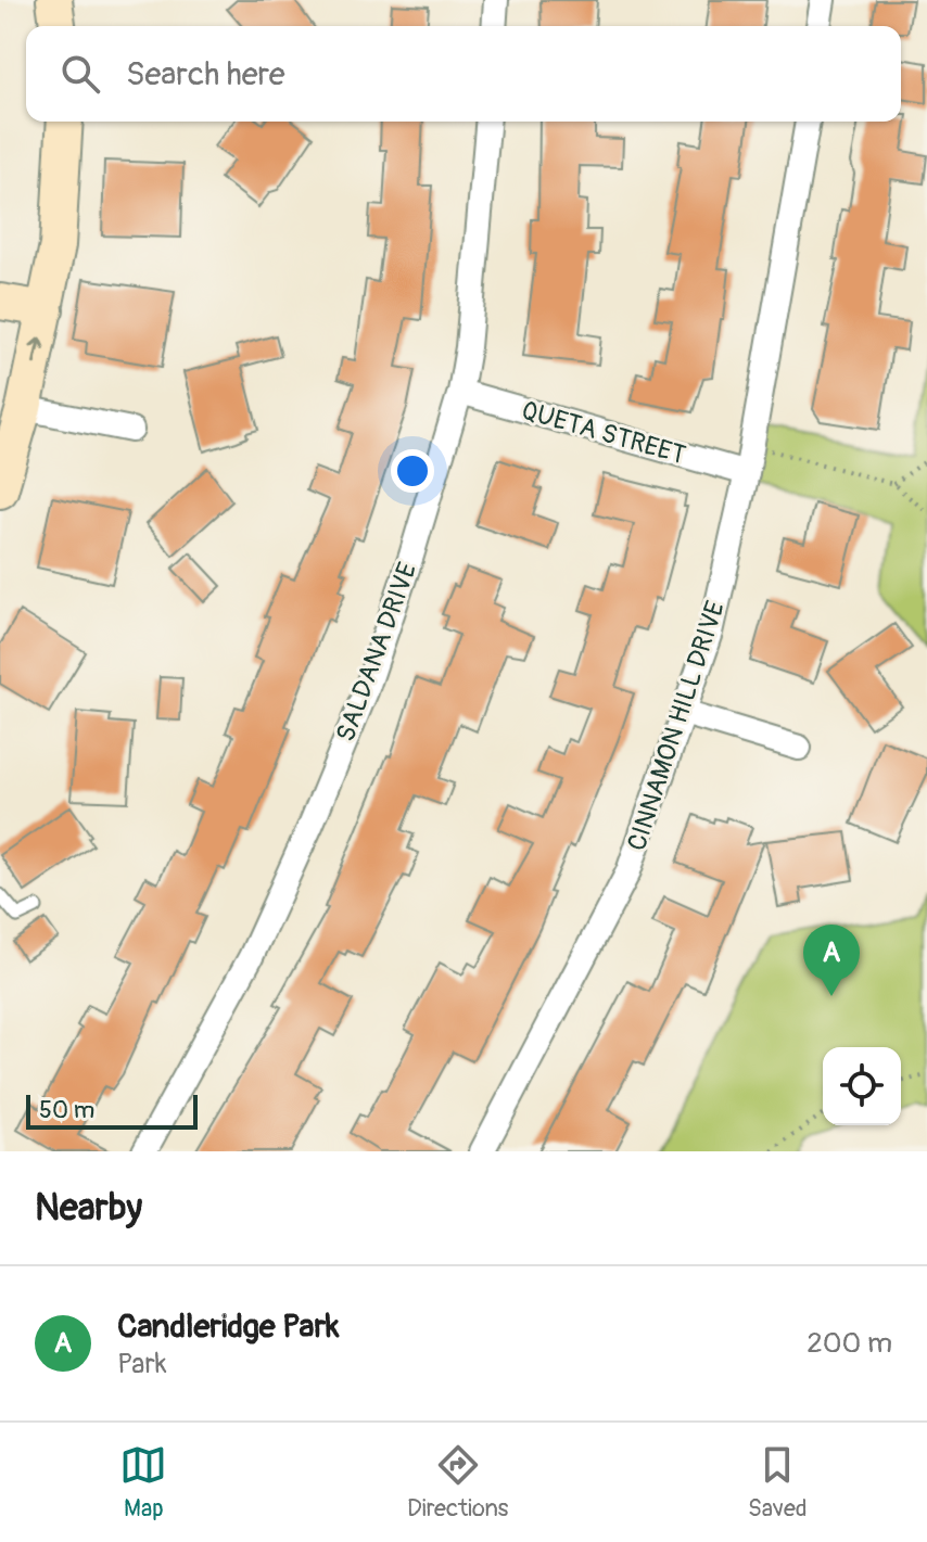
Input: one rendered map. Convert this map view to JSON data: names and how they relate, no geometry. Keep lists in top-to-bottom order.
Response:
{
  "streets": {
    "street": ["QUETA STREET", "SALDANA DRIVE", "CINNAMON HILL DRIVE"]
  },
  "crossings": [
    ["QUETA STREET", "SALDANA DRIVE"],
    ["QUETA STREET", "CINNAMON HILL DRIVE"]
  ],
  "scale_bar": "50 m",
  "page": {
    "search": "Search here",
    "pins": "A",
    "scale": "50 m",
    "heading": "Nearby",
    "list": [
      {
        "mark": "A",
        "name": "Candleridge Park",
        "note": "Park",
        "value": "200 m"
      }
    ],
    "nav": ["Map", "Directions", "Saved"]
  }
}
